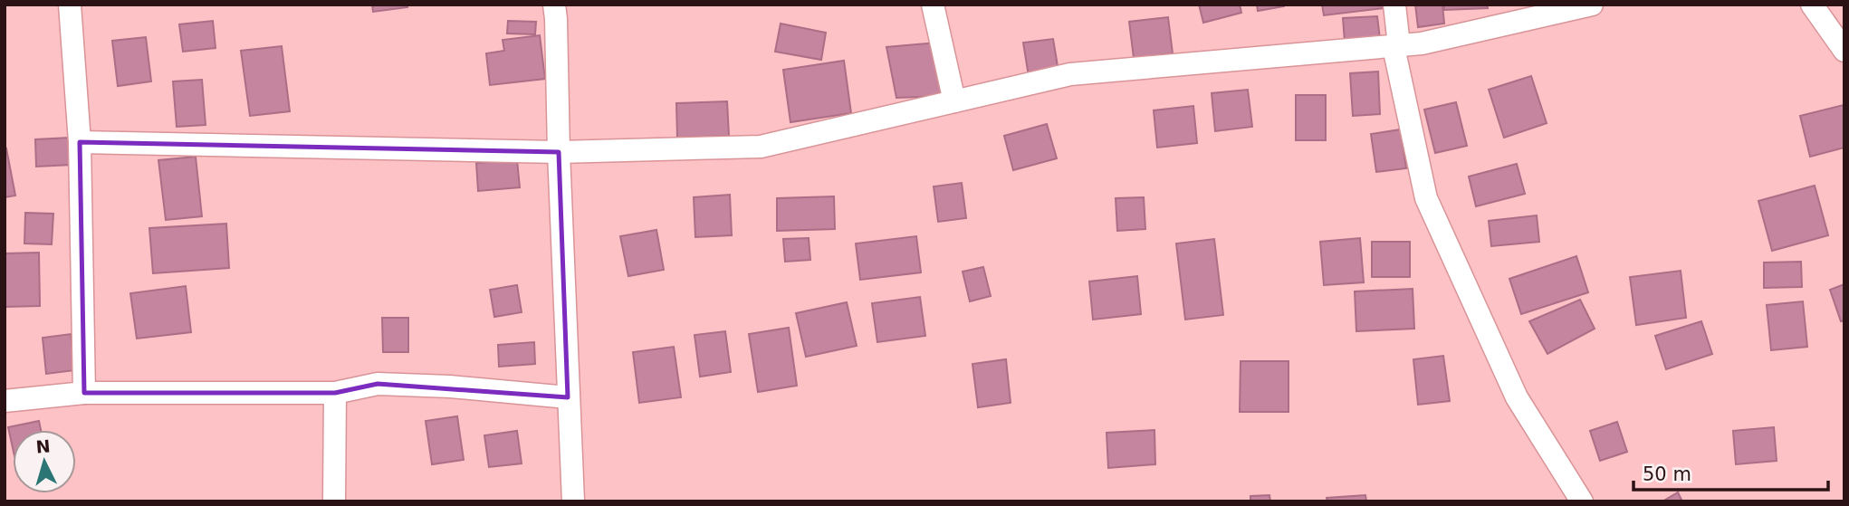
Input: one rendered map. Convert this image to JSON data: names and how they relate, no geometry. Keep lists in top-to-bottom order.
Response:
{
  "scale_bar": "50 m",
  "north": "top"
}
